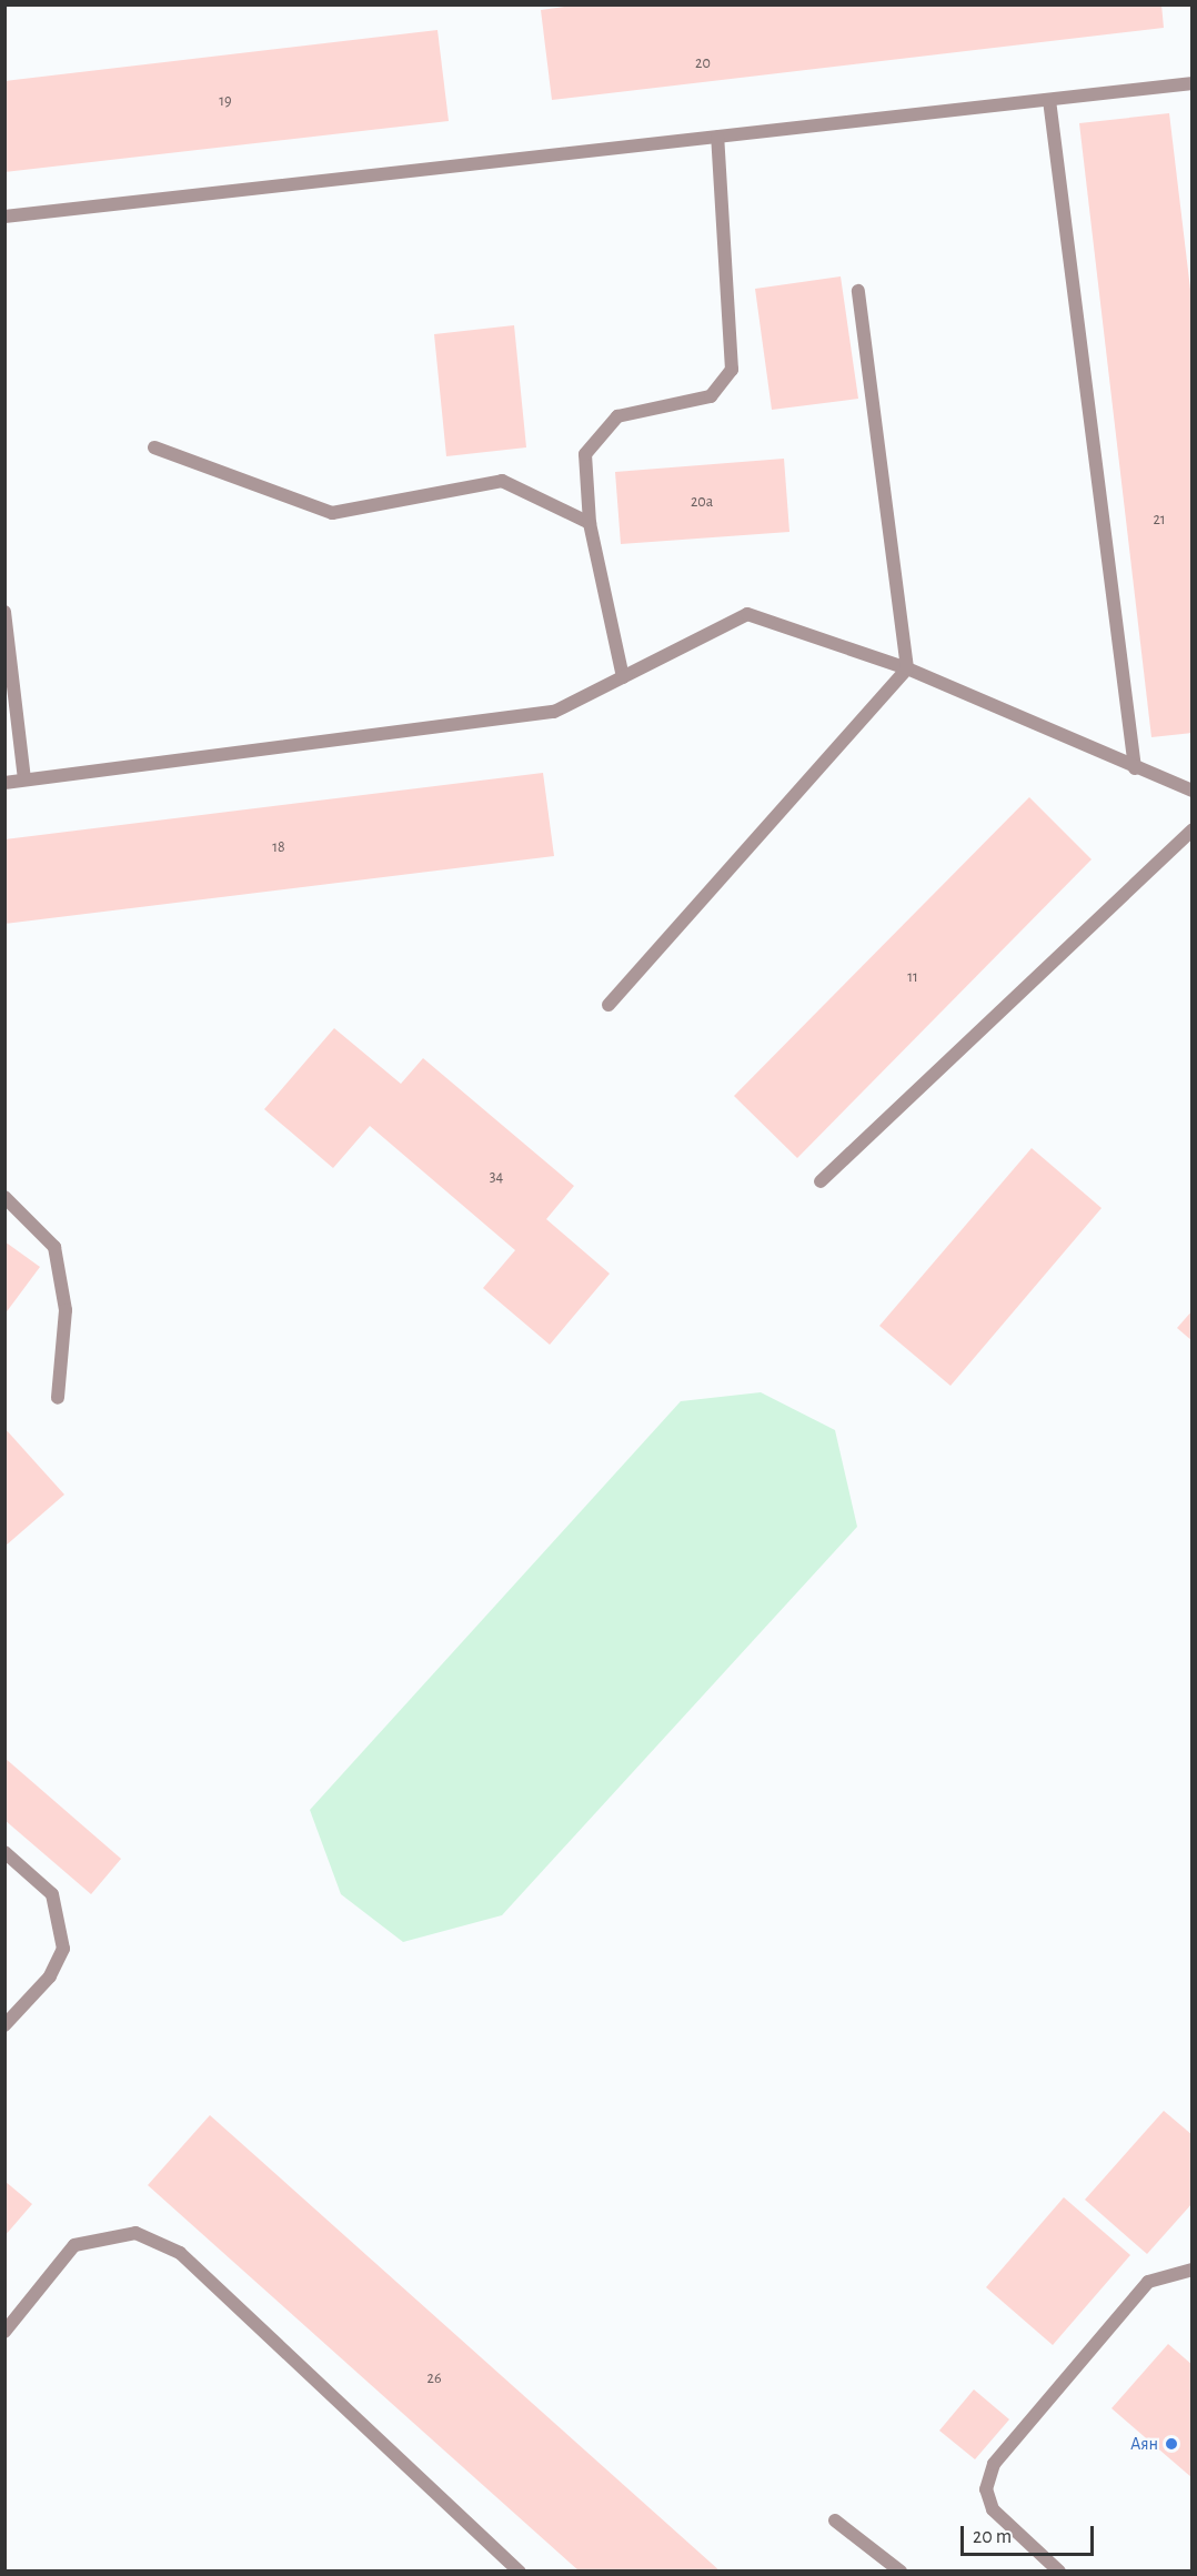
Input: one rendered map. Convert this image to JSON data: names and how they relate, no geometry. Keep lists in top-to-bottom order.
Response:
{
  "places": ["Аян"],
  "house_numbers": [
    "20",
    "19",
    "20а",
    "21",
    "18",
    "11",
    "34",
    "26"
  ],
  "scale_bar": "20 m"
}
